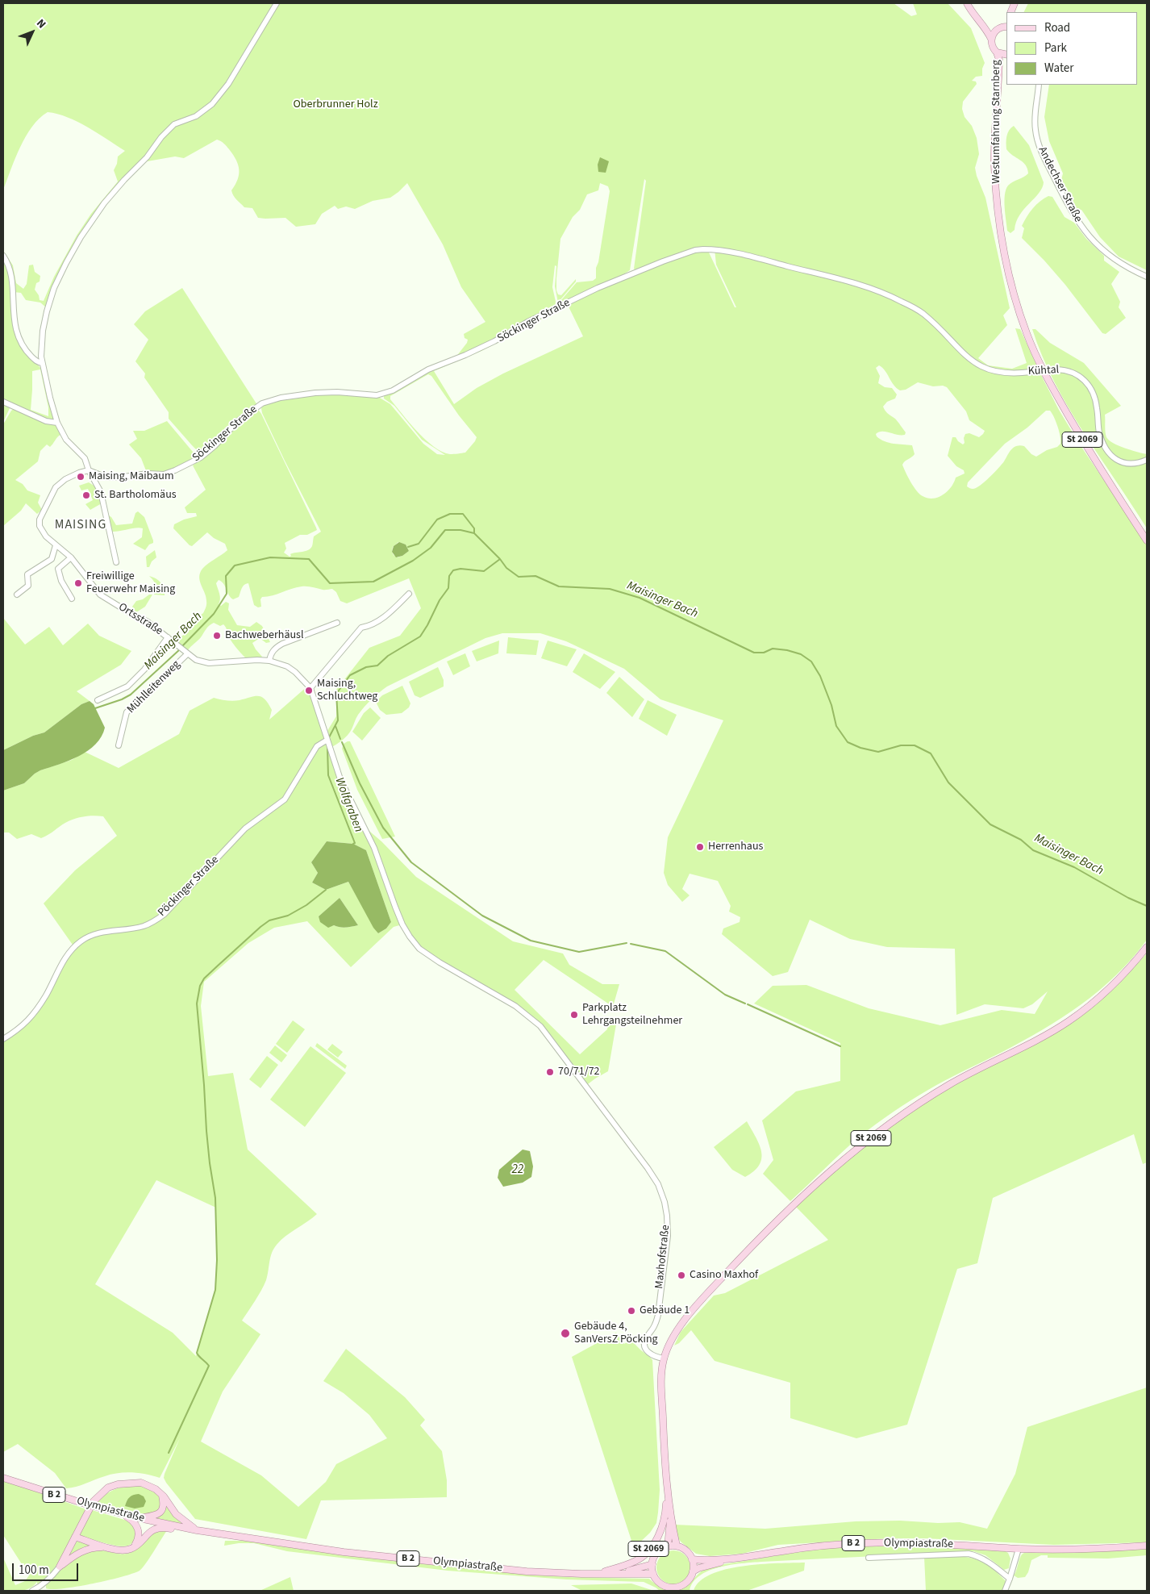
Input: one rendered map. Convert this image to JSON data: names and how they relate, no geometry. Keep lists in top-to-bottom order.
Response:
{
  "streets": {
    "main road": [
      "Westumfahrung Starnberg",
      "St 2069",
      "B 2",
      "Olympiastraße"
    ],
    "street": [
      "Andechser Straße",
      "Söckinger Straße",
      "Kühtal",
      "Ortsstraße",
      "Mühlleitenweg",
      "Pöckinger Straße",
      "Maxhofstraße"
    ]
  },
  "crossings": [
    ["Westumfahrung Starnberg", "St 2069"],
    ["Söckinger Straße", "Kühtal"],
    ["Söckinger Straße", "Ortsstraße"],
    ["St 2069", "Maxhofstraße"],
    ["St 2069", "B 2"],
    ["St 2069", "Olympiastraße"],
    ["Ortsstraße", "Mühlleitenweg"],
    ["Pöckinger Straße", "Maxhofstraße"],
    ["B 2", "Olympiastraße"]
  ],
  "districts": ["MAISING"],
  "water": ["Maisinger Bach", "Wolfgraben", "22"],
  "parks": ["Oberbrunner Holz"],
  "places": [
    "Maising, Maibaum",
    "St. Bartholomäus",
    "Freiwillige Feuerwehr Maising",
    "Bachweberhäusl",
    "Maising, Schluchtweg",
    "Herrenhaus",
    "Parkplatz Lehrgangsteilnehmer",
    "70/71/72",
    "Casino Maxhof",
    "Gebäude 1",
    "Gebäude 4, SanVersZ Pöcking"
  ],
  "legend": ["Road", "Park", "Water"],
  "scale_bar": "100 m",
  "north": "top right"
}
